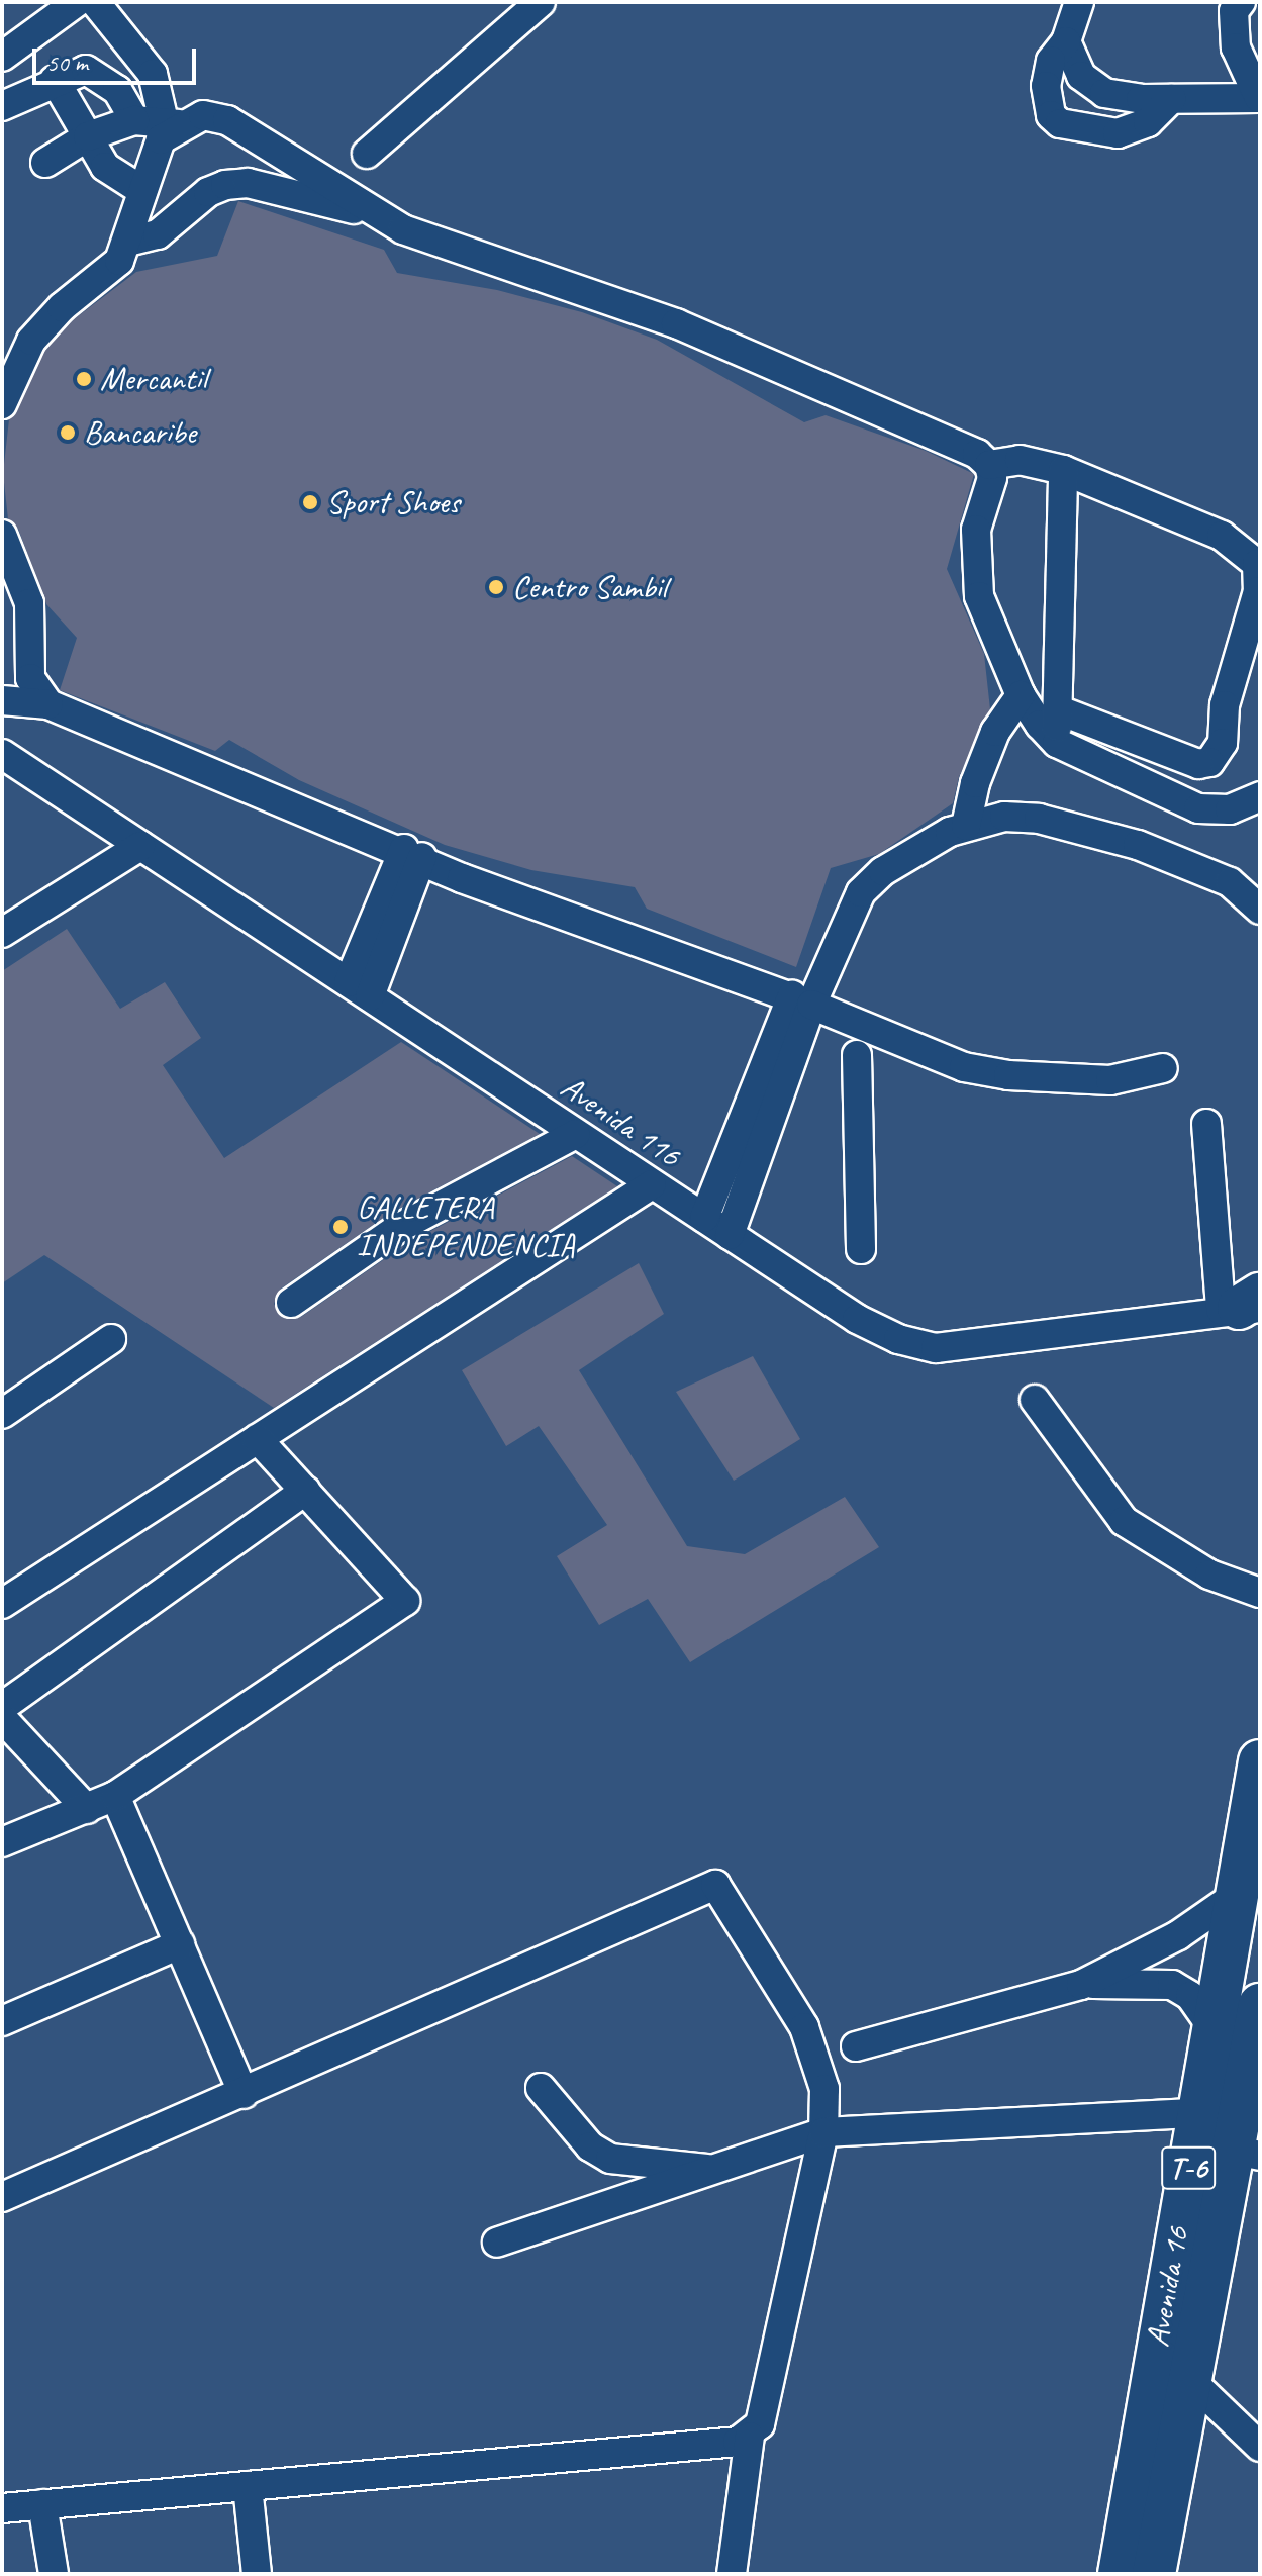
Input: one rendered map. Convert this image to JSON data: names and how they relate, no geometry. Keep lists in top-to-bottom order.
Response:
{
  "streets": {
    "highway": ["T-6", "Avenida 16"],
    "street": ["Avenida 116"]
  },
  "places": [
    "Mercantil",
    "Bancaribe",
    "Sport Shoes",
    "Centro Sambil",
    "GALLETERA INDEPENDENCIA"
  ],
  "scale_bar": "50 m"
}
